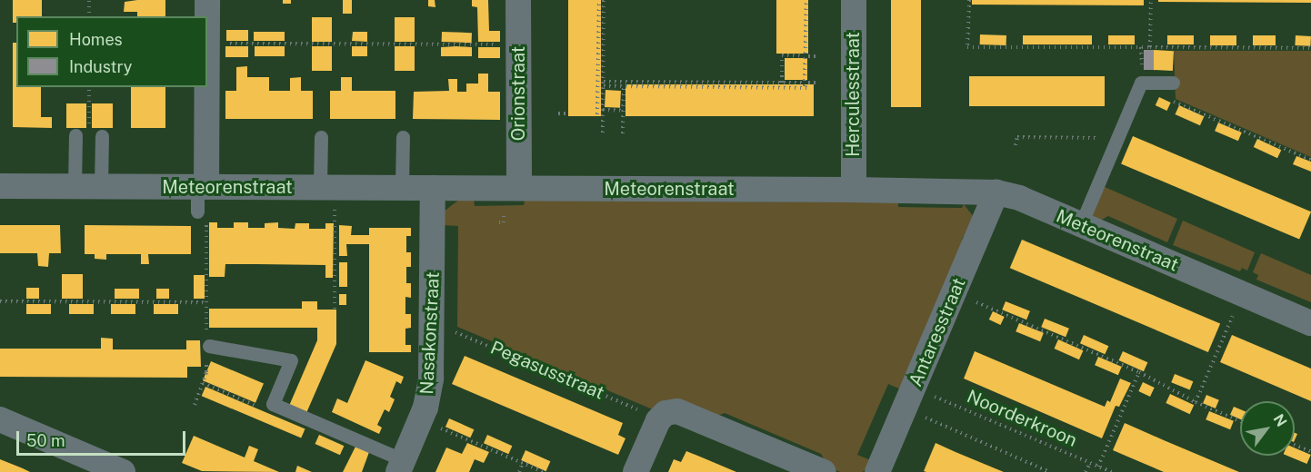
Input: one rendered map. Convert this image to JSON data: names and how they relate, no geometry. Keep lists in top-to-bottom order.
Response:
{
  "streets": {
    "street": [
      "Orionstraat",
      "Herculesstraat",
      "Meteorenstraat",
      "Antaresstraat",
      "Nasakonstraat"
    ],
    "path": ["Pegasusstraat", "Noorderkroon"]
  },
  "crossings": [
    ["Orionstraat", "Meteorenstraat"],
    ["Herculesstraat", "Meteorenstraat"],
    ["Meteorenstraat", "Antaresstraat"],
    ["Meteorenstraat", "Nasakonstraat"]
  ],
  "legend": ["Homes", "Industry"],
  "scale_bar": "50 m",
  "north": "top right"
}
